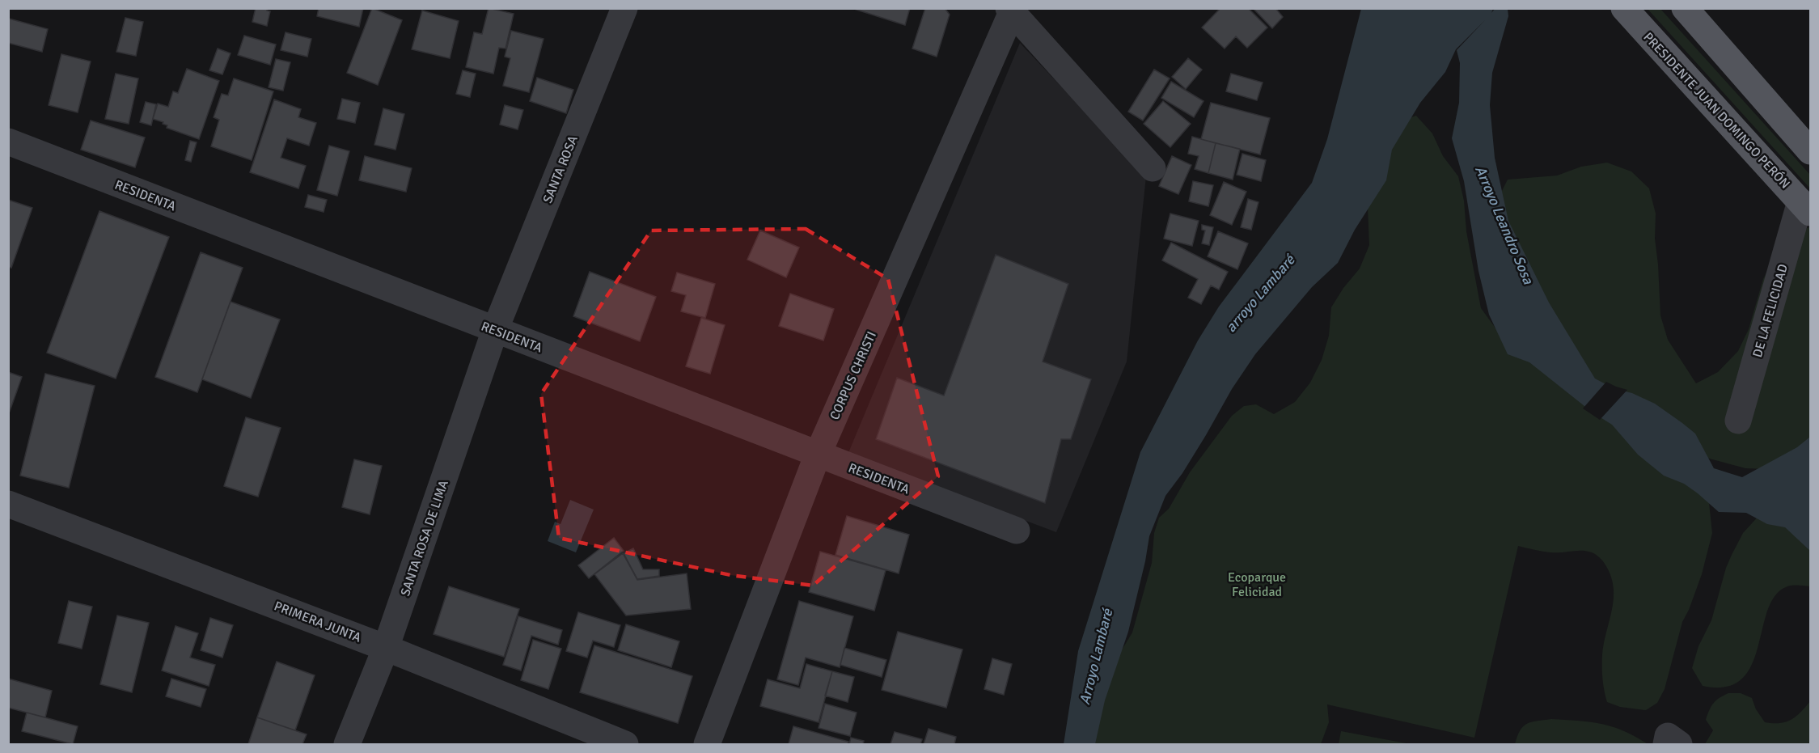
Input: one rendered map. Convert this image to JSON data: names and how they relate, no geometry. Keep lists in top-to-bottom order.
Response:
{
  "streets": {
    "main road": ["PRESIDENTE JUAN DOMINGO PERÓN"],
    "street": [
      "SANTA ROSA",
      "RESIDENTA",
      "DE LA FELICIDAD",
      "CORPUS CHRISTI",
      "SANTA ROSA DE LIMA",
      "PRIMERA JUNTA"
    ]
  },
  "crossings": [
    ["PRESIDENTE JUAN DOMINGO PERÓN", "DE LA FELICIDAD"],
    ["SANTA ROSA", "RESIDENTA"],
    ["SANTA ROSA", "SANTA ROSA DE LIMA"],
    ["RESIDENTA", "CORPUS CHRISTI"],
    ["RESIDENTA", "SANTA ROSA DE LIMA"],
    ["SANTA ROSA DE LIMA", "PRIMERA JUNTA"]
  ],
  "water": ["Arroyo Leandro Sosa", "arroyo Lambaré", "Arroyo Lambaré"],
  "parks": ["Ecoparque Felicidad"]
}
